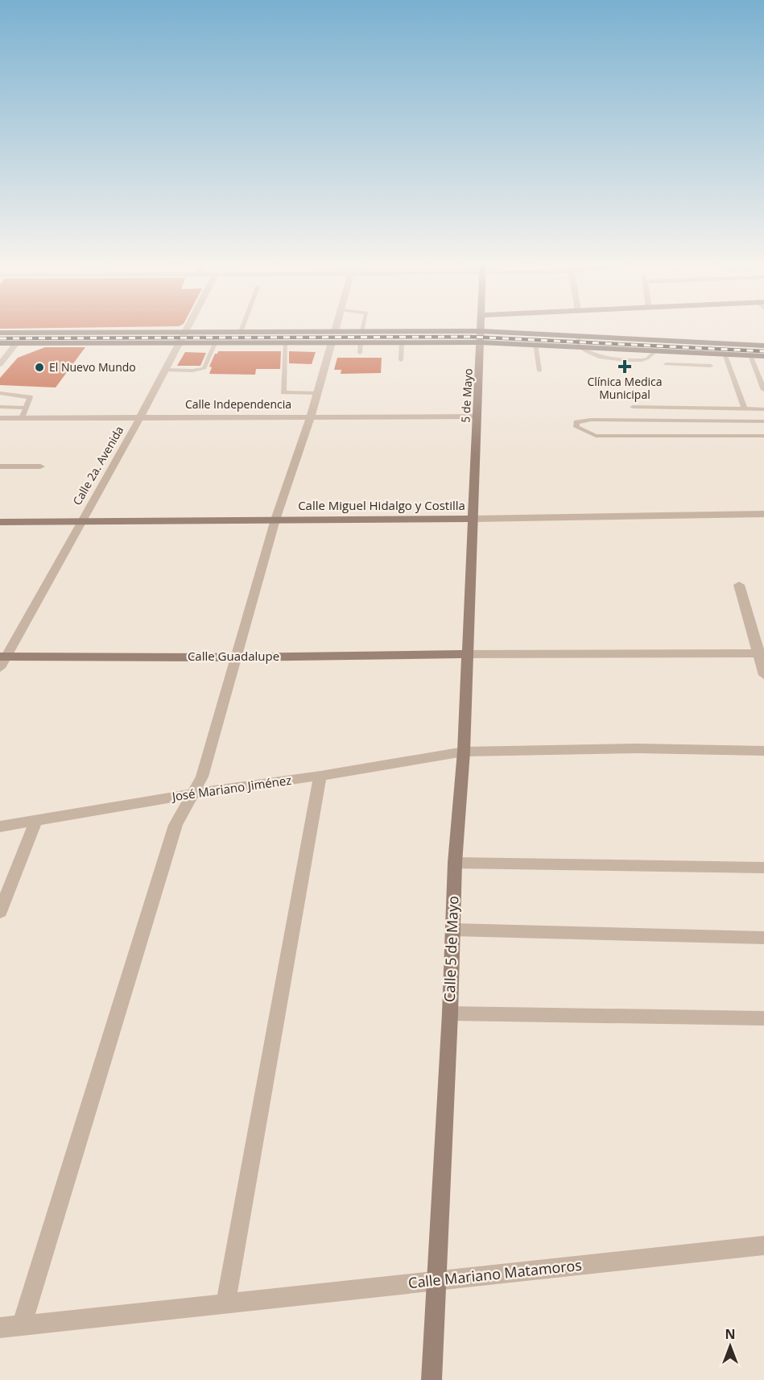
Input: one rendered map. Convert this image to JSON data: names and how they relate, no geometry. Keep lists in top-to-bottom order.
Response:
{
  "streets": {
    "street": [
      "5 de Mayo",
      "Calle Independencia",
      "Calle 2a. Avenida",
      "Calle Miguel Hidalgo y Costilla",
      "Calle Guadalupe",
      "José Mariano Jiménez",
      "Calle 5 de Mayo",
      "Calle Mariano Matamoros"
    ]
  },
  "crossings": [
    ["5 de Mayo", "Calle Independencia"],
    ["5 de Mayo", "Calle Miguel Hidalgo y Costilla"],
    ["5 de Mayo", "Calle 5 de Mayo"],
    ["Calle Independencia", "Calle 2a. Avenida"],
    ["Calle 2a. Avenida", "Calle Miguel Hidalgo y Costilla"],
    ["Calle 2a. Avenida", "Calle Guadalupe"],
    ["Calle Miguel Hidalgo y Costilla", "Calle 5 de Mayo"],
    ["Calle Guadalupe", "Calle 5 de Mayo"],
    ["José Mariano Jiménez", "Calle 5 de Mayo"],
    ["Calle 5 de Mayo", "Calle Mariano Matamoros"]
  ],
  "places": {
    "health": ["Clínica Medica Municipal"],
    "other": ["El Nuevo Mundo"]
  },
  "north": "top"
}
